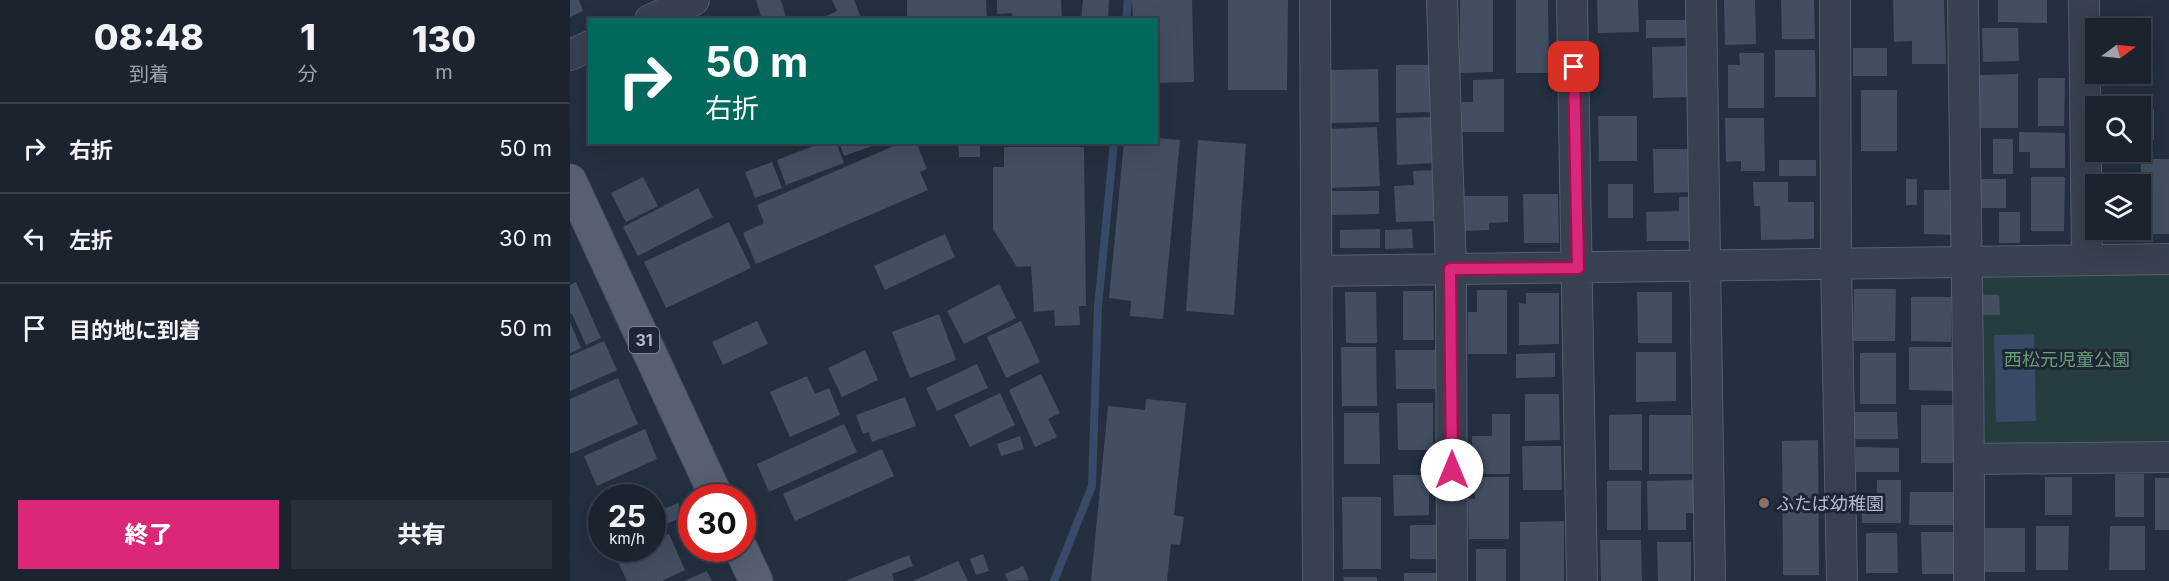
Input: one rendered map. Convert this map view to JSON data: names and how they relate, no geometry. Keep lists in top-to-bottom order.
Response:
{
  "streets": {
    "main road": ["31"]
  },
  "parks": ["西松元児童公園"],
  "places": ["ふたば幼稚園"],
  "north": "right",
  "page": {
    "eta": [
      "08:48",
      "到着",
      "1",
      "分",
      "130",
      "m"
    ],
    "turn": ["50 m", "右折"],
    "list": [
      {
        "name": "右折",
        "value": "50 m"
      },
      {
        "name": "左折",
        "value": "30 m"
      },
      {
        "name": "目的地に到着",
        "value": "50 m"
      }
    ],
    "speed": "25 km/h",
    "limit": "30",
    "buttons": ["終了", "共有"]
  }
}
